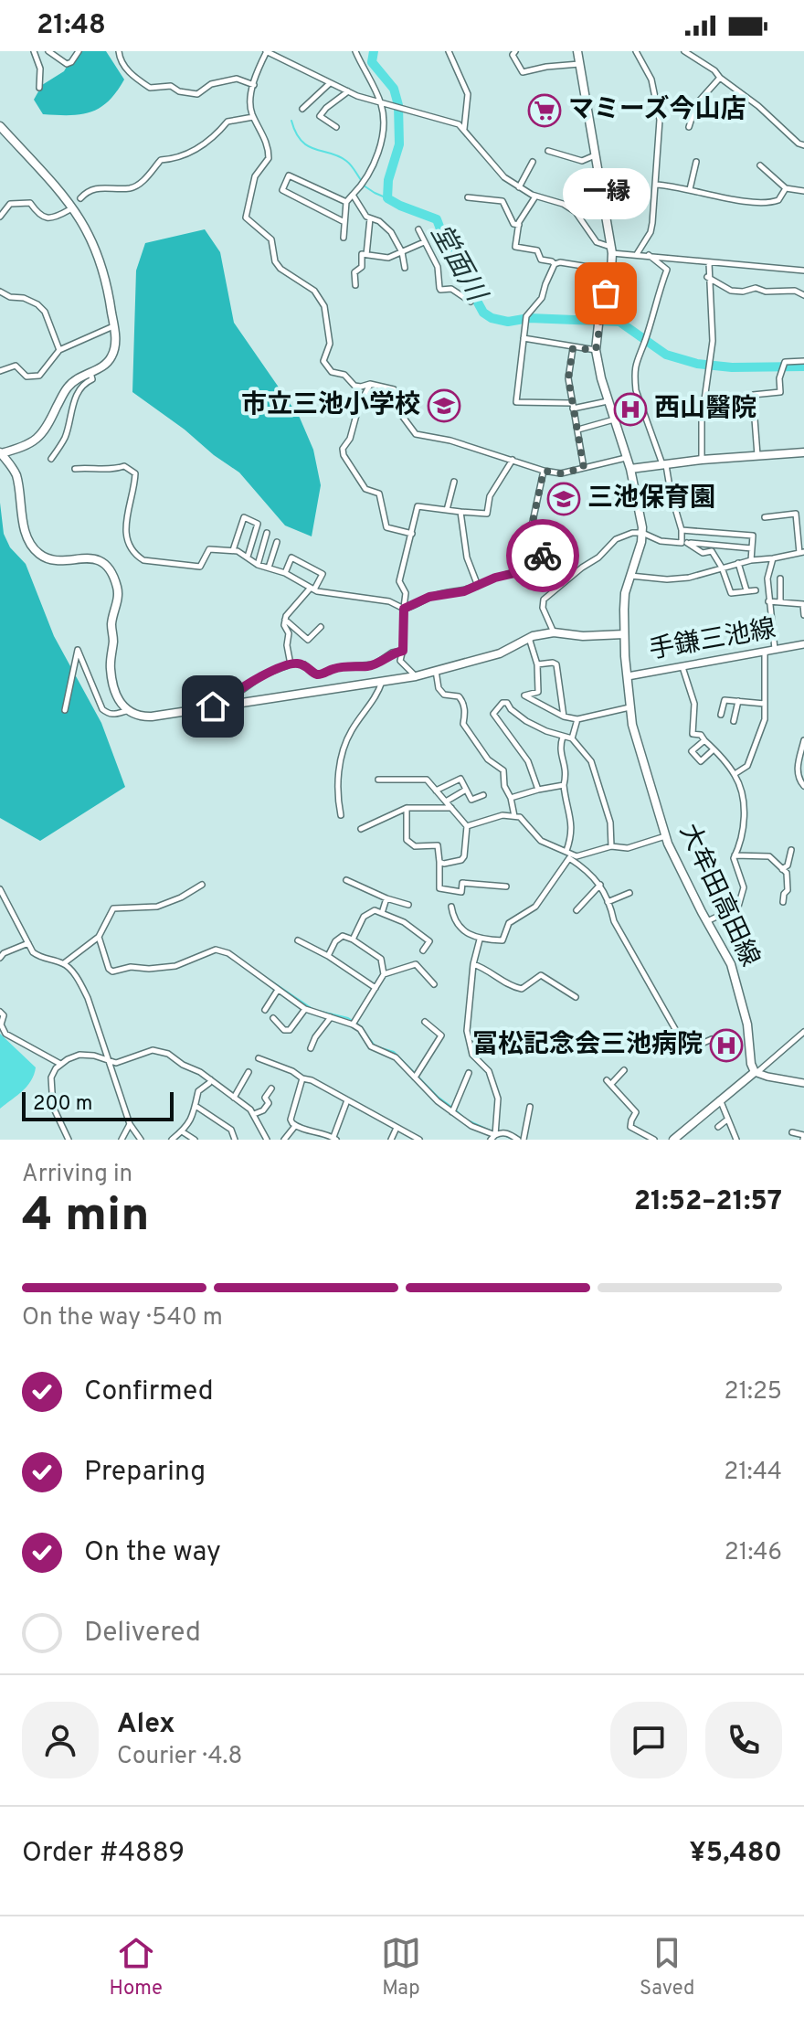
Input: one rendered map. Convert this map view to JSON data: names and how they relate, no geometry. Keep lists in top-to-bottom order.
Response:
{
  "streets": {
    "main road": ["手鎌三池線", "大牟田高田線"]
  },
  "crossings": [
    ["手鎌三池線", "大牟田高田線"]
  ],
  "water": ["堂面川"],
  "places": {
    "supermarket": ["マミーズ今山店"],
    "other": ["一縁"],
    "school or university": ["市立三池小学校", "三池保育園"],
    "hospital": ["西山醫院", "冨松記念会三池病院"]
  },
  "scale_bar": "200 m",
  "page": {
    "status": "21:48",
    "bubble": "一縁",
    "scale": "200 m",
    "heading": ["4 min", "Arriving in", "21:52–21:57"],
    "panel": [
      "Alex",
      "Courier · 4.8",
      "Order #4889",
      "¥5,480"
    ],
    "bar": "On the way · 540 m",
    "list": [
      ["Confirmed", "21:25"],
      ["Preparing", "21:44"],
      ["On the way", "21:46"],
      "Delivered"
    ],
    "tabs": ["Home", "Map", "Saved"]
  }
}
